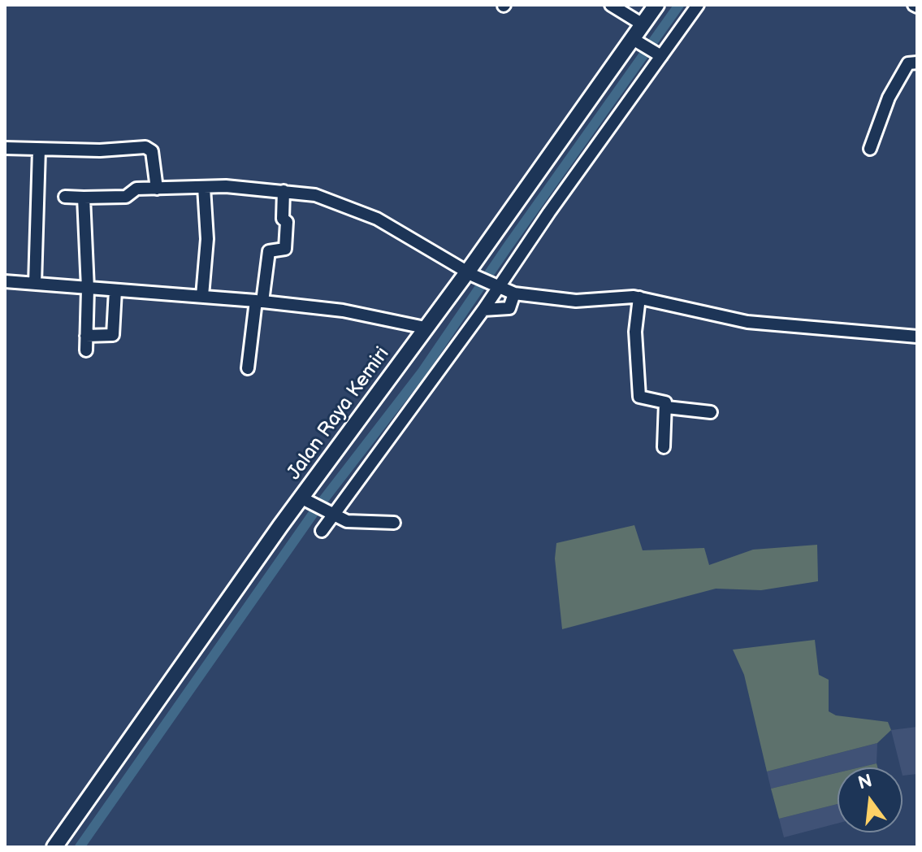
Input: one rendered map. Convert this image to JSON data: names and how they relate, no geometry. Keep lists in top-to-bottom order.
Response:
{
  "streets": {
    "main road": ["Jalan Raya Kemiri"]
  },
  "north": "top"
}
